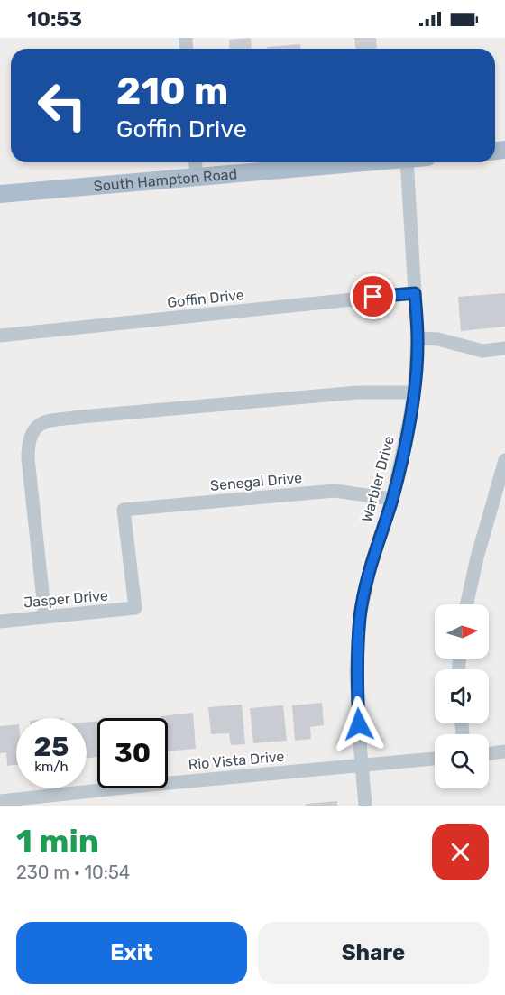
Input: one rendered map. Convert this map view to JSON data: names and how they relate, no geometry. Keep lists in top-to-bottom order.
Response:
{
  "streets": {
    "main road": ["South Hampton Road"],
    "street": [
      "Goffin Drive",
      "Warbler Drive",
      "Senegal Drive",
      "Jasper Drive",
      "Rio Vista Drive"
    ]
  },
  "crossings": [
    ["Goffin Drive", "Warbler Drive"],
    ["Warbler Drive", "Senegal Drive"],
    ["Warbler Drive", "Rio Vista Drive"],
    ["Senegal Drive", "Jasper Drive"]
  ],
  "north": "right",
  "page": {
    "status": "10:53",
    "turn": ["210 m", "Goffin Drive"],
    "speed": "25 km/h",
    "limit": "30",
    "heading": ["1 min", "230 m · 10:54"],
    "buttons": ["Exit", "Share"]
  }
}
